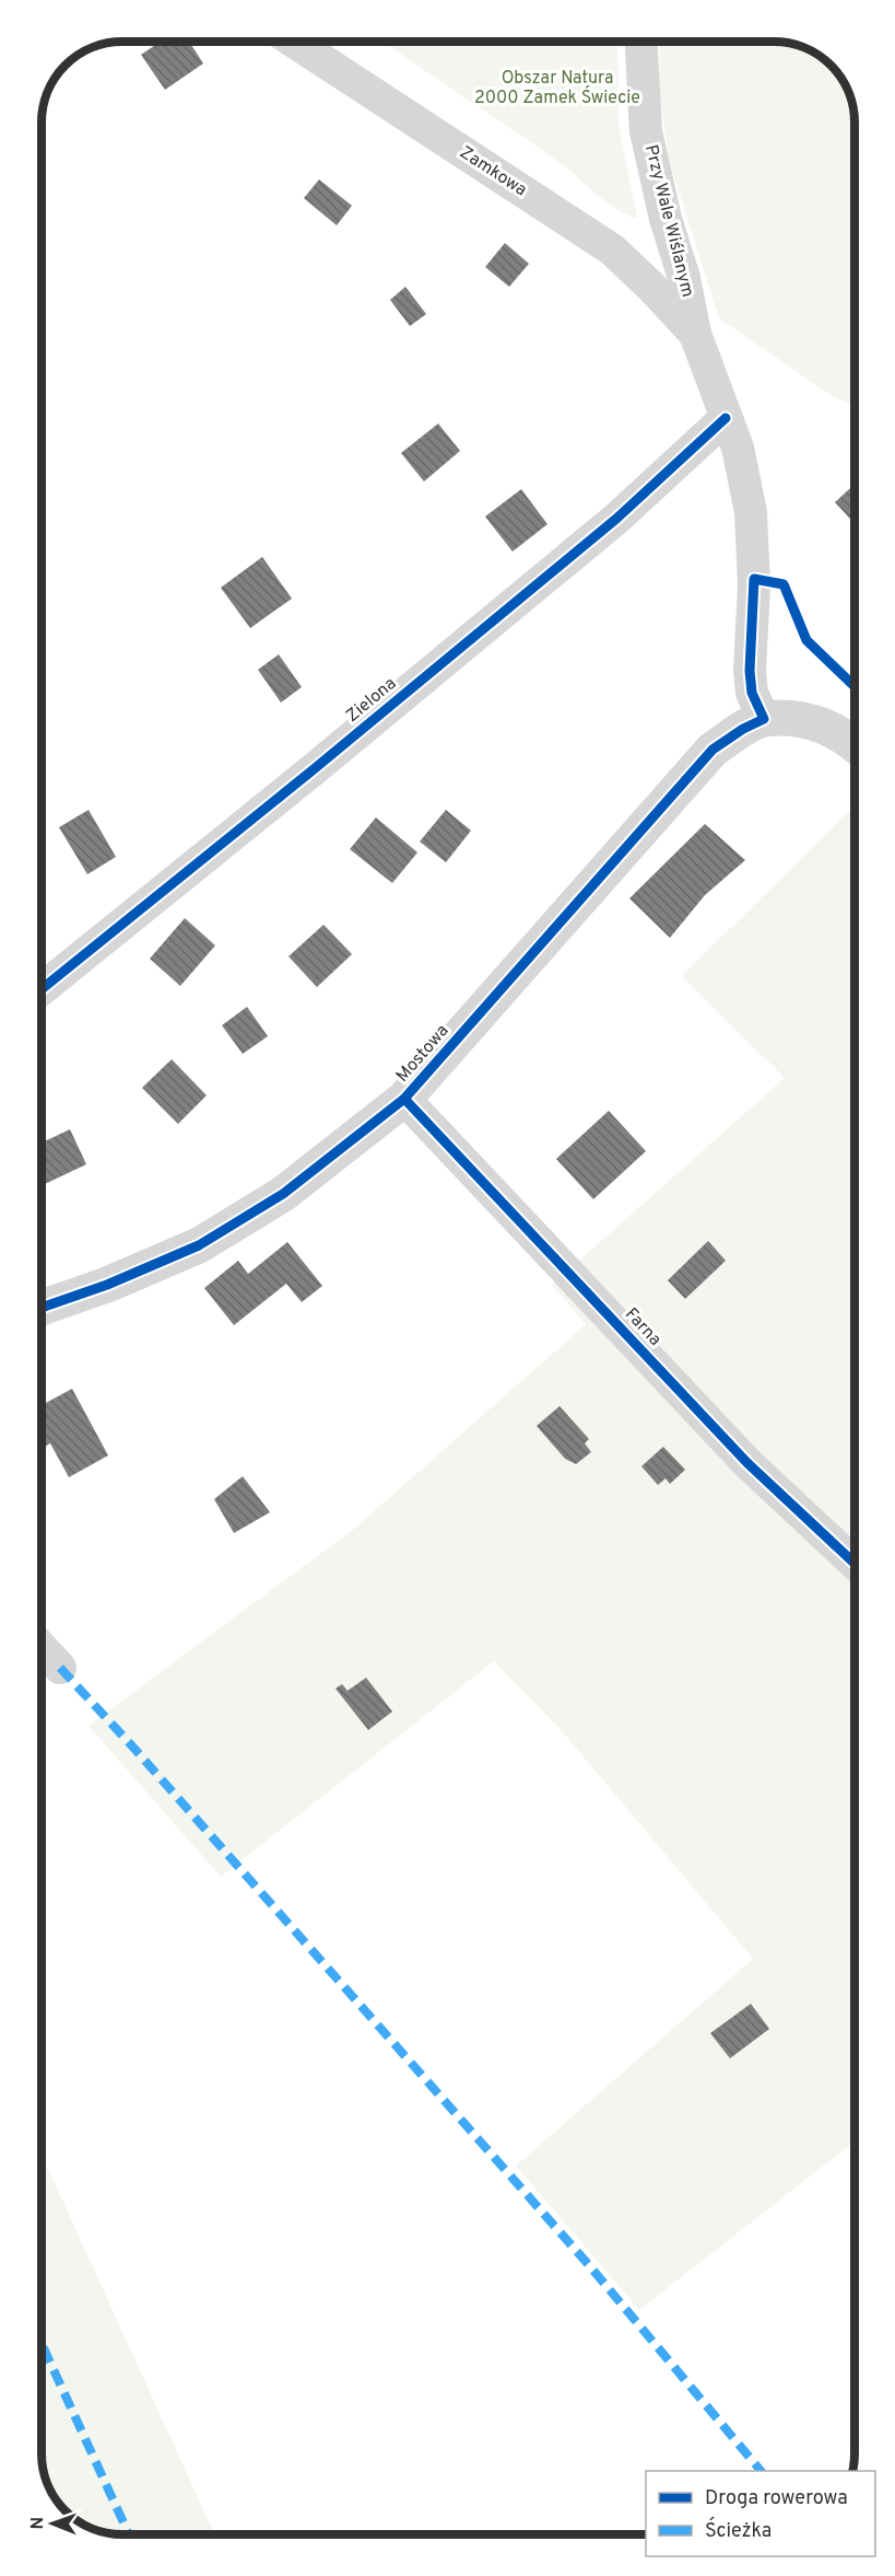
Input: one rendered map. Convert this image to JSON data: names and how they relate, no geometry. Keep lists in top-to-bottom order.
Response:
{
  "streets": {
    "street": [
      "Zamkowa",
      "Przy Wale Wiślanym",
      "Zielona",
      "Mostowa",
      "Farna"
    ]
  },
  "crossings": [
    ["Zamkowa", "Przy Wale Wiślanym"],
    ["Mostowa", "Farna"]
  ],
  "parks": ["Obszar Natura 2000 Zamek Świecie"],
  "legend": ["Droga rowerowa", "Ścieżka"],
  "north": "left"
}
